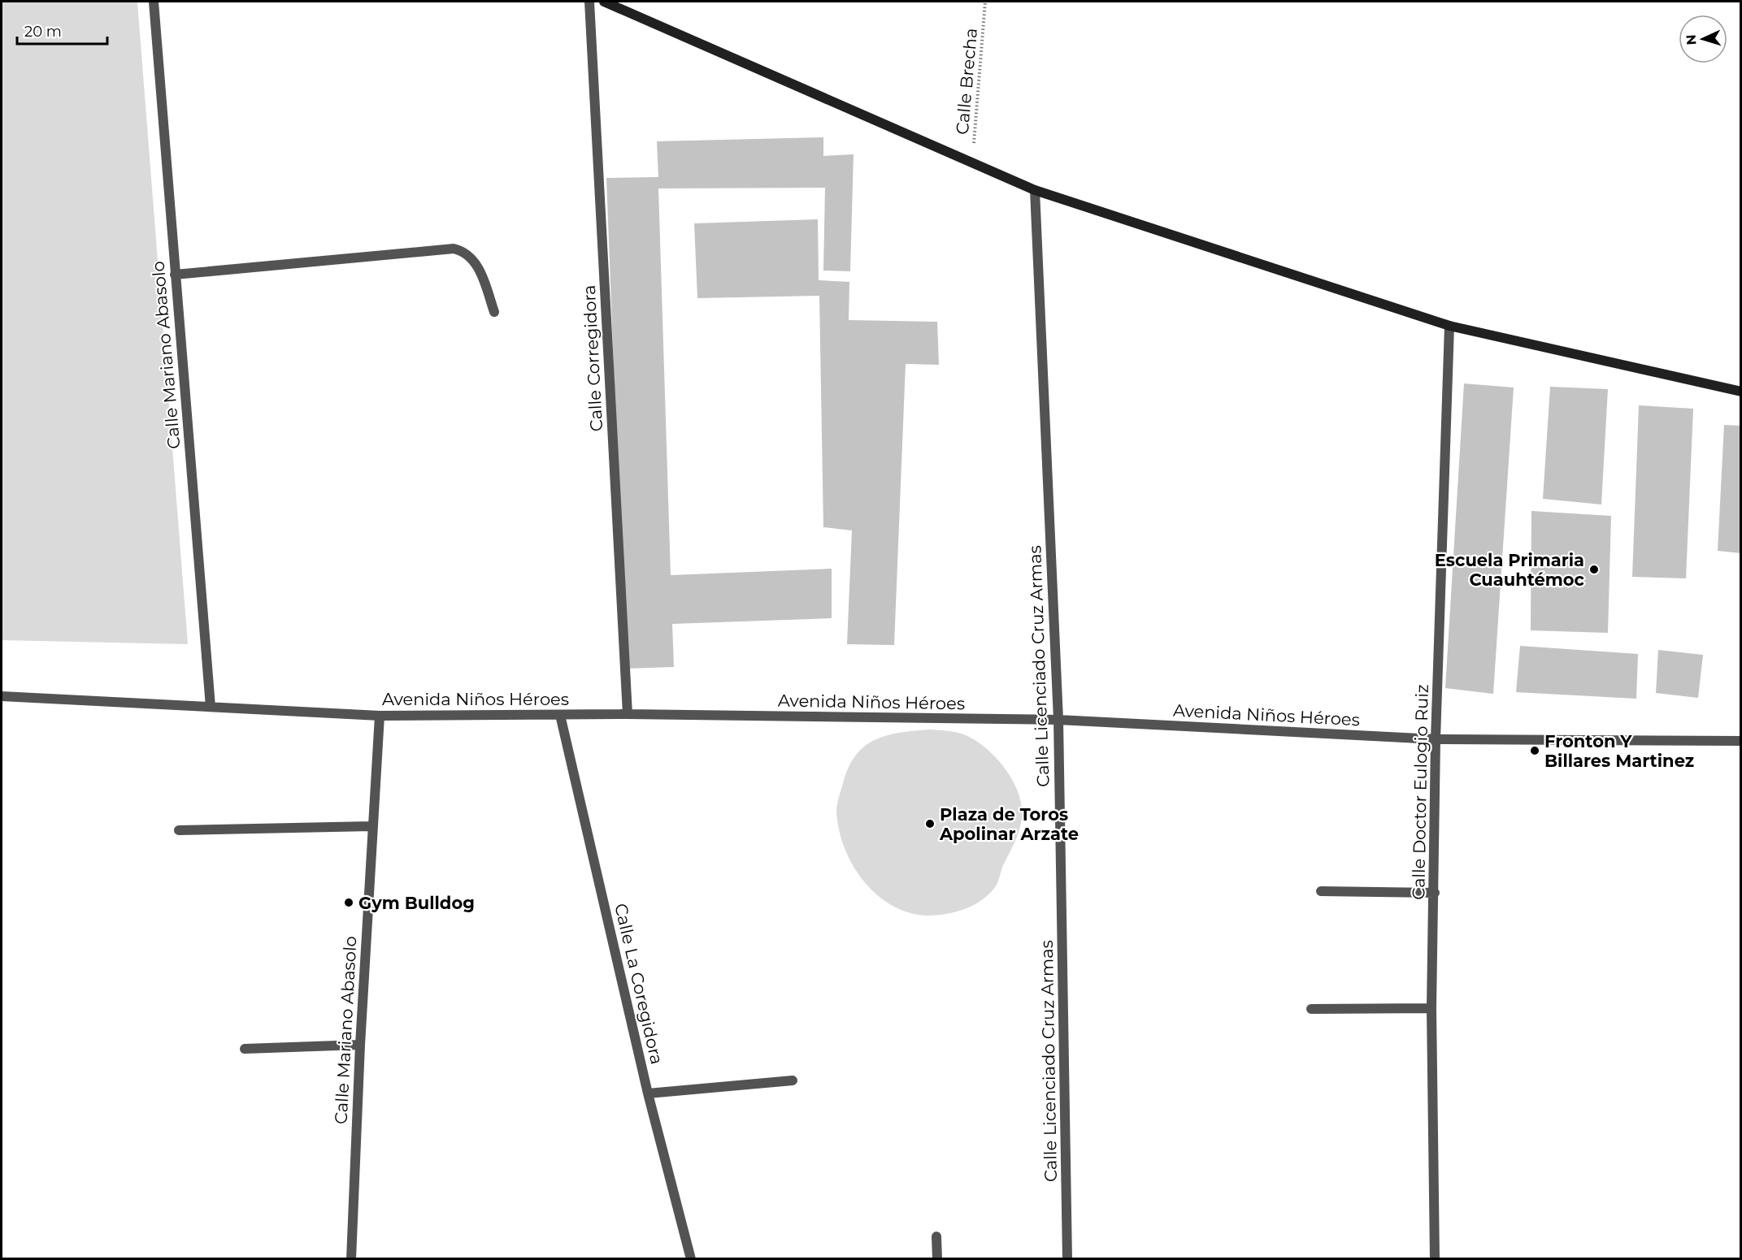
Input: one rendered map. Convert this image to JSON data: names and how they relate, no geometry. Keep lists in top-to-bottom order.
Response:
{
  "streets": {
    "street": [
      "Calle Mariano Abasolo",
      "Calle Corregidora",
      "Calle Licenciado Cruz Armas",
      "Avenida Niños Héroes",
      "Calle Doctor Eulogio Ruiz",
      "Calle La Coregidora"
    ],
    "path": ["Calle Brecha"]
  },
  "crossings": [
    ["Calle Mariano Abasolo", "Avenida Niños Héroes"],
    ["Calle Corregidora", "Avenida Niños Héroes"],
    ["Calle Licenciado Cruz Armas", "Avenida Niños Héroes"],
    ["Avenida Niños Héroes", "Calle Doctor Eulogio Ruiz"],
    ["Avenida Niños Héroes", "Calle La Coregidora"]
  ],
  "places": [
    "Escuela Primaria Cuauhtémoc",
    "Fronton Y Billares Martinez",
    "Plaza de Toros Apolinar Arzate",
    "Gym Bulldog"
  ],
  "scale_bar": "20 m",
  "north": "left"
}
